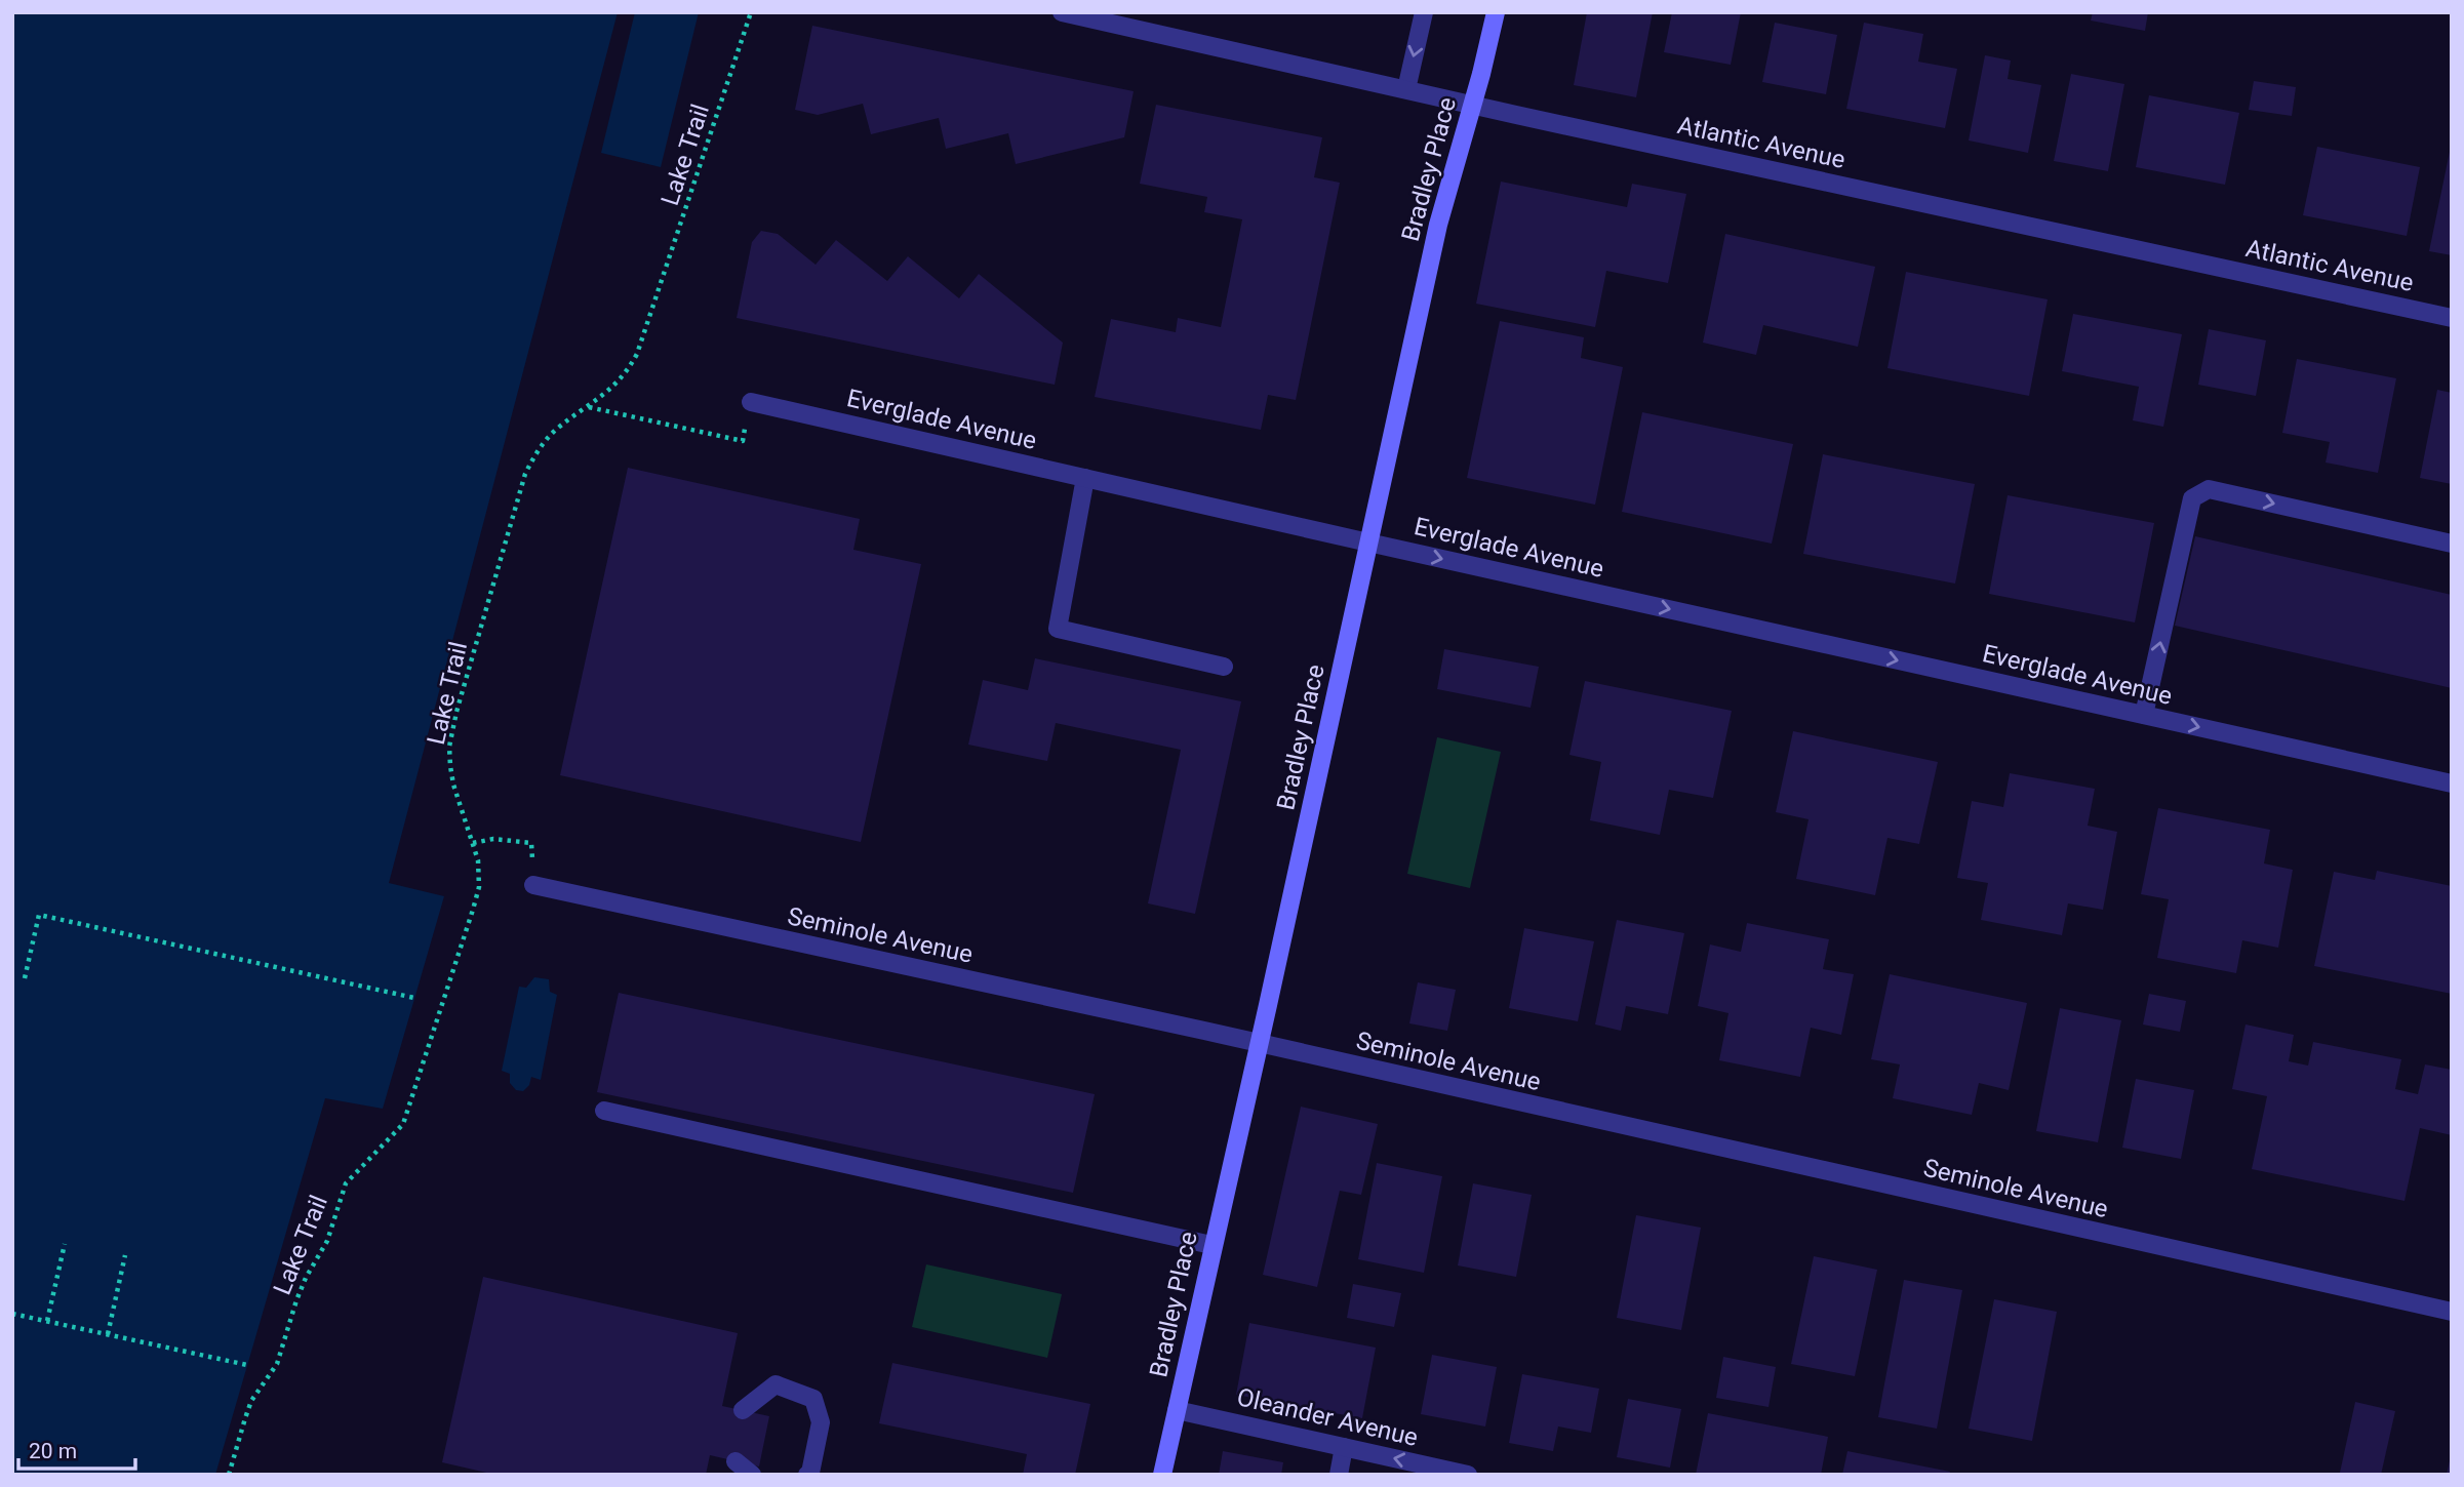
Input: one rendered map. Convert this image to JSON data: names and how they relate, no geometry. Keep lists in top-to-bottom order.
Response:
{
  "streets": {
    "street": [
      "Atlantic Avenue",
      "Bradley Place",
      "Everglade Avenue",
      "Seminole Avenue",
      "Oleander Avenue"
    ],
    "path": ["Lake Trail"]
  },
  "crossings": [
    ["Atlantic Avenue", "Bradley Place"],
    ["Bradley Place", "Everglade Avenue"],
    ["Bradley Place", "Seminole Avenue"],
    ["Bradley Place", "Oleander Avenue"]
  ],
  "one_way": ["Everglade Avenue", "Oleander Avenue"],
  "scale_bar": "20 m"
}
